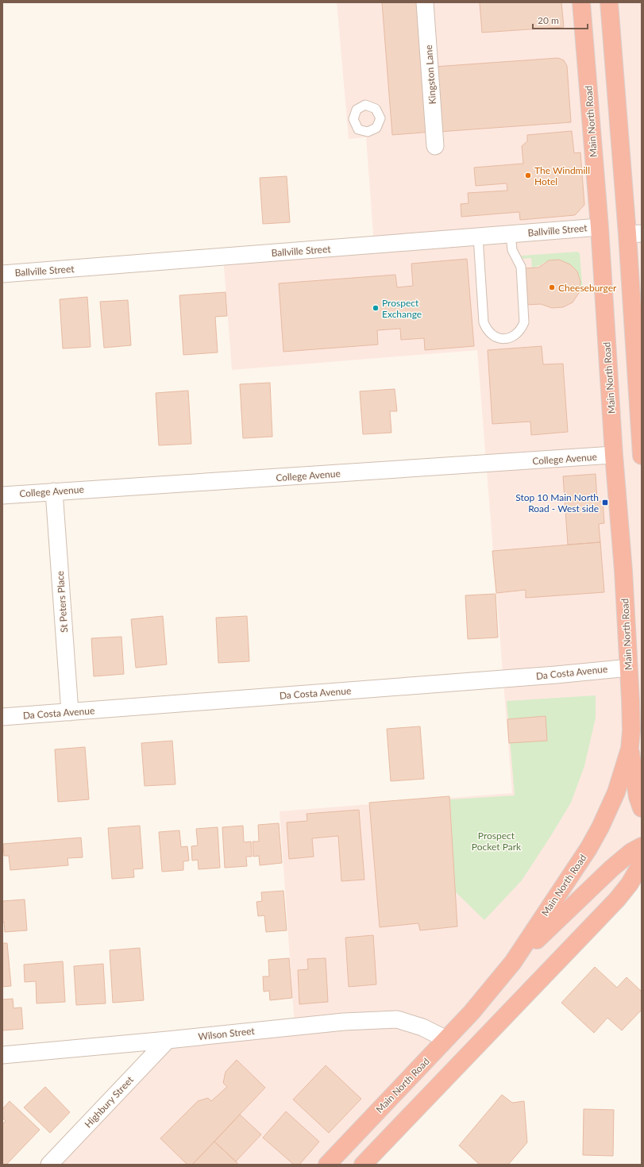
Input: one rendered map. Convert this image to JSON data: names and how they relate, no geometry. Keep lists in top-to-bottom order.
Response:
{
  "streets": {
    "highway": ["Main North Road"],
    "street": [
      "Kingston Lane",
      "Ballville Street",
      "College Avenue",
      "St Peters Place",
      "Da Costa Avenue",
      "Wilson Street",
      "Highbury Street"
    ]
  },
  "crossings": [
    ["Main North Road", "Ballville Street"],
    ["Main North Road", "College Avenue"],
    ["Main North Road", "Da Costa Avenue"],
    ["Main North Road", "Wilson Street"],
    ["College Avenue", "St Peters Place"],
    ["St Peters Place", "Da Costa Avenue"],
    ["Wilson Street", "Highbury Street"]
  ],
  "parks": ["Prospect Pocket Park"],
  "places": {
    "other": ["The Windmill Hotel", "Cheeseburger", "Prospect Exchange"],
    "transit": ["Stop 10 Main North Road - West side"]
  },
  "scale_bar": "20 m"
}
